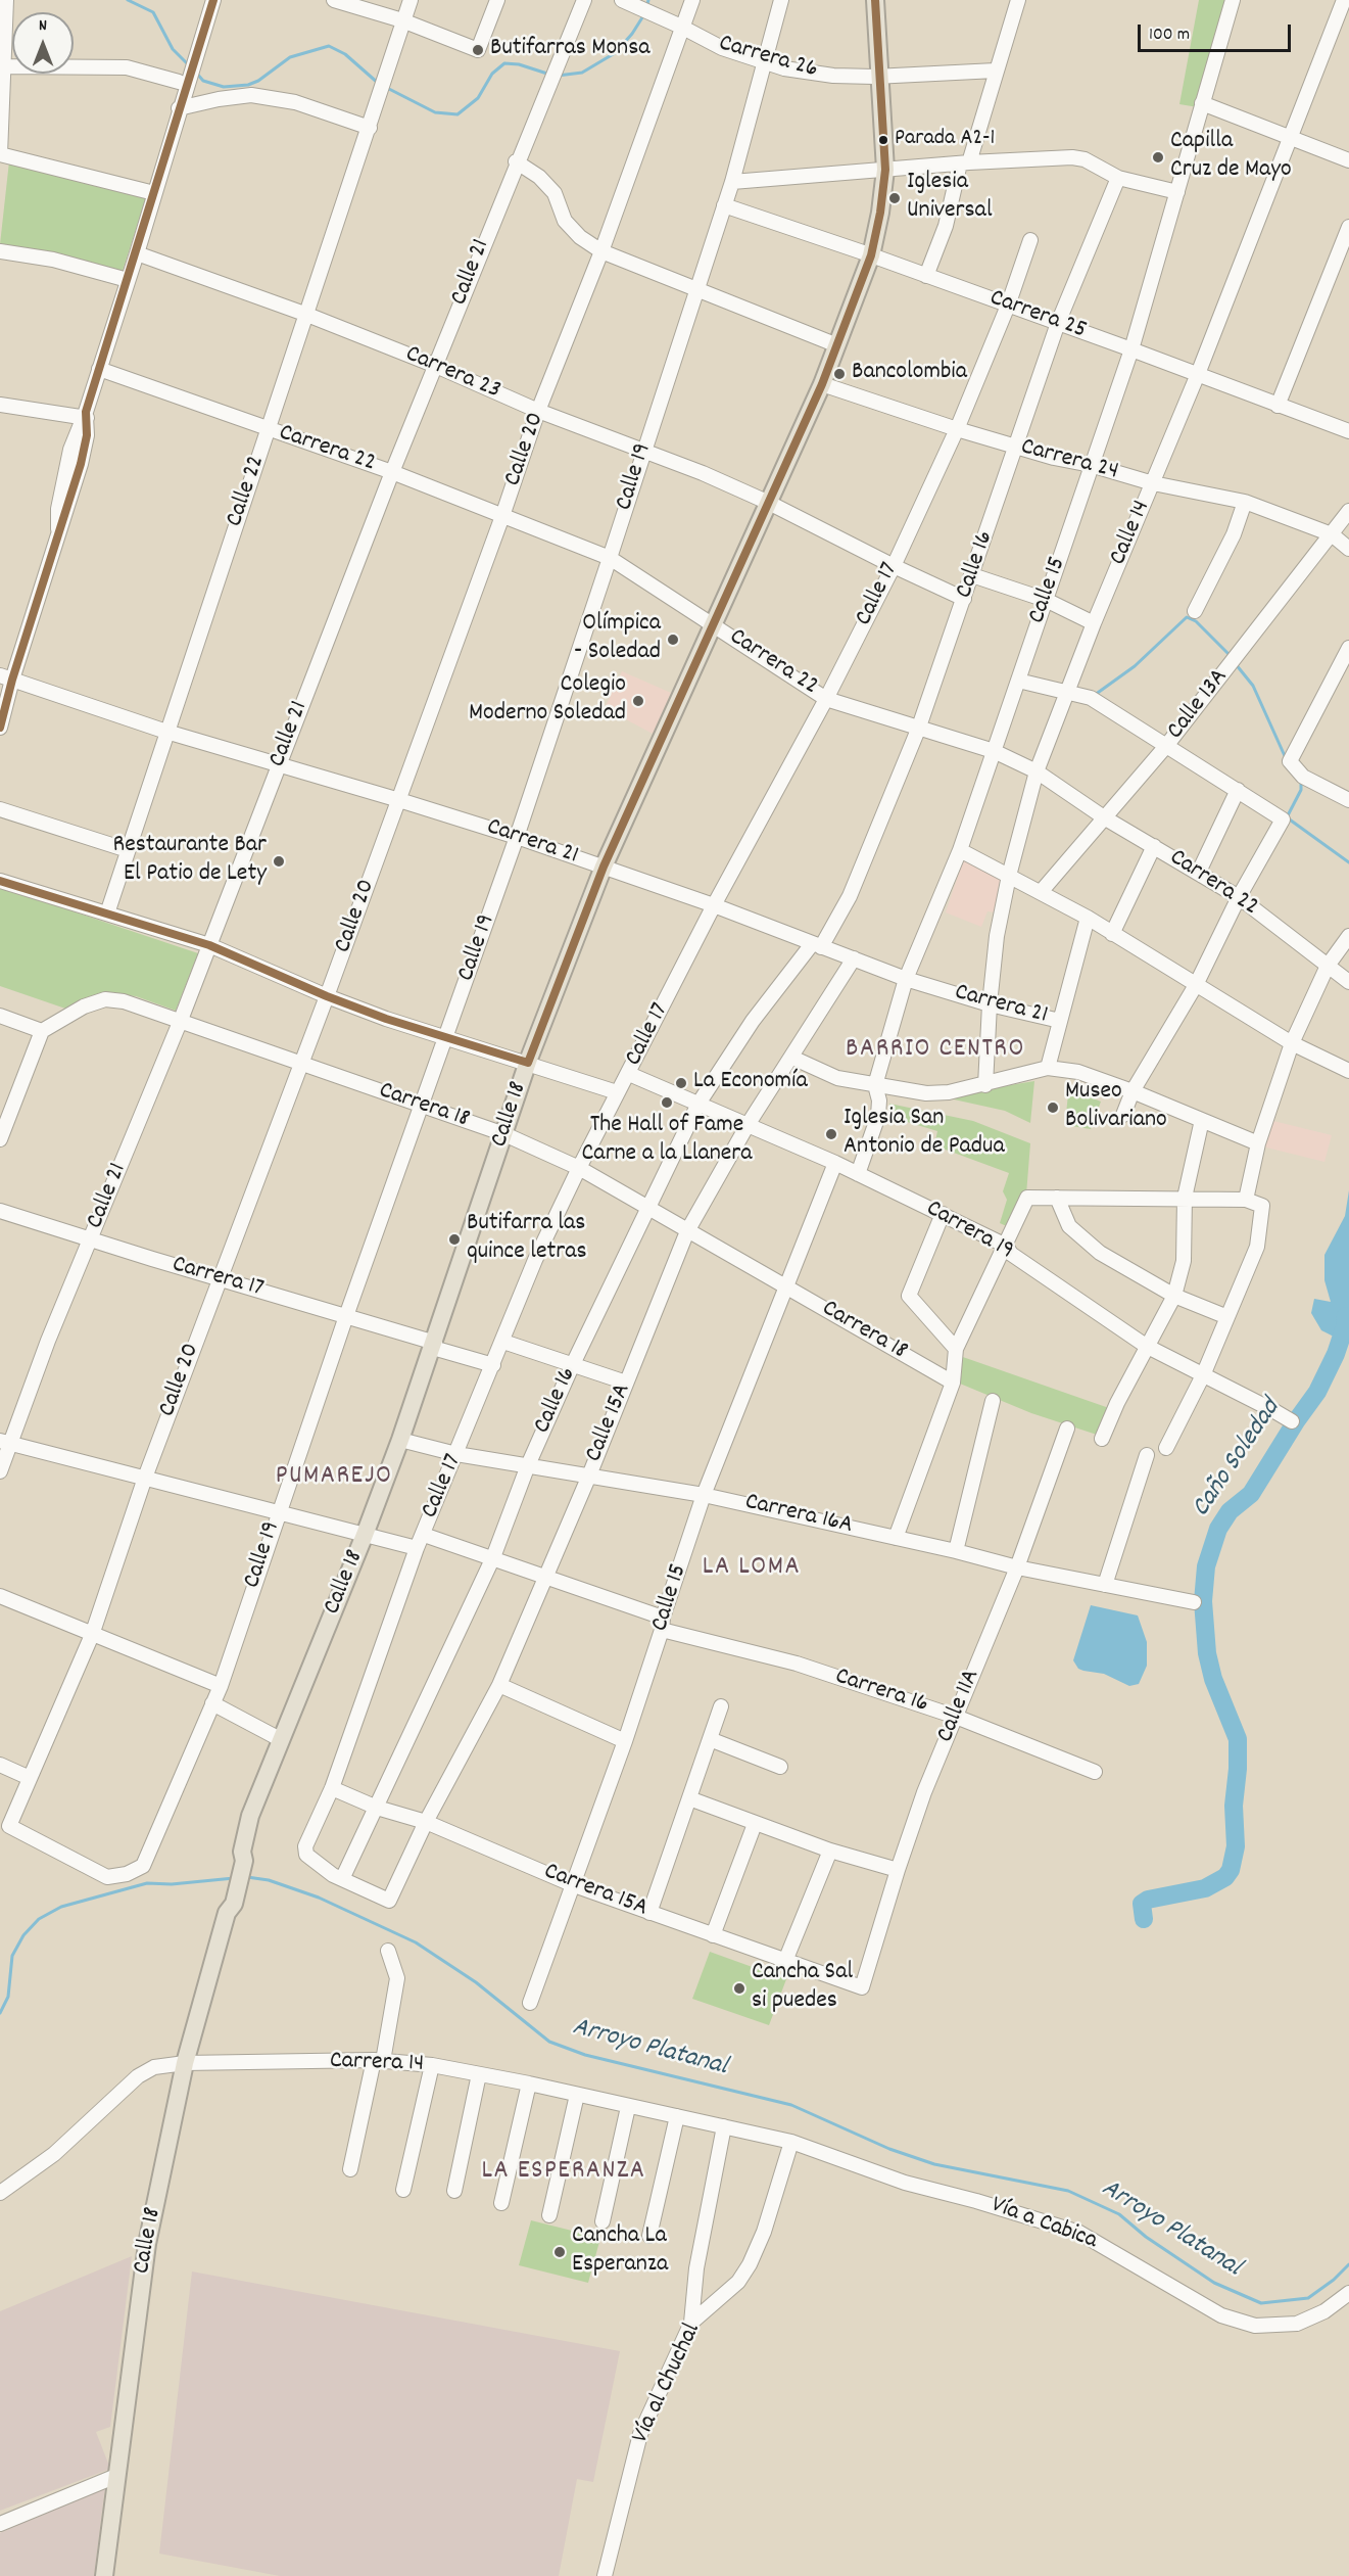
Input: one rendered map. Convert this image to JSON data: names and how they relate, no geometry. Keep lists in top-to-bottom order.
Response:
{
  "streets": {
    "main road": ["Calle 18"],
    "street": [
      "Carrera 26",
      "Calle 21",
      "Carrera 25",
      "Carrera 23",
      "Carrera 22",
      "Calle 20",
      "Carrera 24",
      "Calle 19",
      "Calle 22",
      "Calle 14",
      "Calle 16",
      "Calle 15",
      "Calle 17",
      "Calle 13A",
      "Carrera 21",
      "Carrera 18",
      "Carrera 19",
      "Carrera 17",
      "Calle 15A",
      "Carrera 16A",
      "Carrera 16",
      "Calle 11A",
      "Carrera 15A",
      "Carrera 14",
      "Vía a Cabica",
      "Vía al Chuchal"
    ]
  },
  "crossings": [
    ["Carrera 26", "Calle 20"],
    ["Carrera 26", "Calle 19"],
    ["Carrera 26", "Calle 18"],
    ["Calle 21", "Carrera 23"],
    ["Calle 21", "Carrera 22"],
    ["Calle 21", "Carrera 21"],
    ["Calle 21", "Carrera 18"],
    ["Calle 21", "Carrera 17"],
    ["Carrera 25", "Calle 19"],
    ["Carrera 25", "Calle 14"],
    ["Carrera 25", "Calle 16"],
    ["Carrera 25", "Calle 15"],
    ["Carrera 25", "Calle 17"],
    ["Carrera 25", "Calle 18"],
    ["Carrera 23", "Calle 20"],
    ["Carrera 23", "Calle 19"],
    ["Carrera 23", "Calle 22"],
    ["Carrera 23", "Calle 16"],
    ["Carrera 23", "Calle 17"],
    ["Carrera 23", "Calle 18"],
    ["Carrera 22", "Calle 20"],
    ["Carrera 22", "Calle 19"],
    ["Carrera 22", "Calle 22"],
    ["Carrera 22", "Calle 14"],
    ["Carrera 22", "Calle 16"],
    ["Carrera 22", "Calle 15"],
    ["Carrera 22", "Calle 17"],
    ["Carrera 22", "Calle 13A"],
    ["Carrera 22", "Calle 18"],
    ["Calle 20", "Calle 19"],
    ["Calle 20", "Carrera 21"],
    ["Calle 20", "Carrera 18"],
    ["Calle 20", "Carrera 17"],
    ["Carrera 24", "Calle 14"],
    ["Carrera 24", "Calle 16"],
    ["Carrera 24", "Calle 15"],
    ["Carrera 24", "Calle 17"],
    ["Carrera 24", "Calle 13A"],
    ["Carrera 24", "Calle 18"],
    ["Calle 19", "Carrera 21"],
    ["Calle 19", "Carrera 18"],
    ["Calle 19", "Carrera 17"],
    ["Calle 22", "Carrera 21"],
    ["Calle 14", "Carrera 21"],
    ["Calle 16", "Calle 17"],
    ["Calle 16", "Carrera 21"],
    ["Calle 16", "Carrera 18"],
    ["Calle 16", "Carrera 19"],
    ["Calle 16", "Calle 15A"],
    ["Calle 16", "Carrera 16A"],
    ["Calle 16", "Carrera 16"],
    ["Calle 16", "Carrera 15A"],
    ["Calle 15", "Carrera 21"],
    ["Calle 15", "Carrera 18"],
    ["Calle 15", "Carrera 19"],
    ["Calle 15", "Carrera 16A"],
    ["Calle 15", "Carrera 16"],
    ["Calle 15", "Carrera 15A"],
    ["Calle 17", "Carrera 21"],
    ["Calle 17", "Carrera 18"],
    ["Calle 17", "Carrera 19"],
    ["Calle 17", "Carrera 17"],
    ["Calle 17", "Calle 15A"],
    ["Calle 17", "Carrera 16A"],
    ["Calle 17", "Carrera 16"],
    ["Calle 17", "Carrera 15A"],
    ["Carrera 21", "Calle 18"],
    ["Carrera 21", "Calle 15A"],
    ["Carrera 18", "Calle 18"],
    ["Carrera 18", "Calle 15A"],
    ["Calle 18", "Carrera 17"],
    ["Calle 18", "Carrera 16A"],
    ["Calle 18", "Carrera 14"],
    ["Carrera 19", "Calle 15A"],
    ["Calle 15A", "Carrera 16A"],
    ["Calle 15A", "Carrera 16"],
    ["Calle 15A", "Carrera 15A"],
    ["Carrera 16A", "Calle 11A"],
    ["Carrera 16", "Calle 11A"],
    ["Calle 11A", "Carrera 15A"],
    ["Carrera 14", "Vía a Cabica"],
    ["Carrera 14", "Vía al Chuchal"],
    ["Vía a Cabica", "Vía al Chuchal"]
  ],
  "districts": [
    "BARRIO CENTRO",
    "PUMAREJO",
    "LA LOMA",
    "LA ESPERANZA"
  ],
  "water": ["Caño Soledad", "Arroyo Platanal"],
  "places": [
    "Butifarras Monsa",
    "Parada A2-1",
    "Capilla Cruz de Mayo",
    "Iglesia Universal",
    "Bancolombia",
    "Olímpica - Soledad",
    "Colegio Moderno Soledad",
    "Restaurante Bar El Patio de Lety",
    "La Economía",
    "The Hall of Fame Carne a la Llanera",
    "Museo Bolivariano",
    "Iglesia San Antonio de Padua",
    "Butifarra las quince letras",
    "Cancha Sal si puedes",
    "Cancha La Esperanza"
  ],
  "scale_bar": "100 m",
  "north": "top"
}
